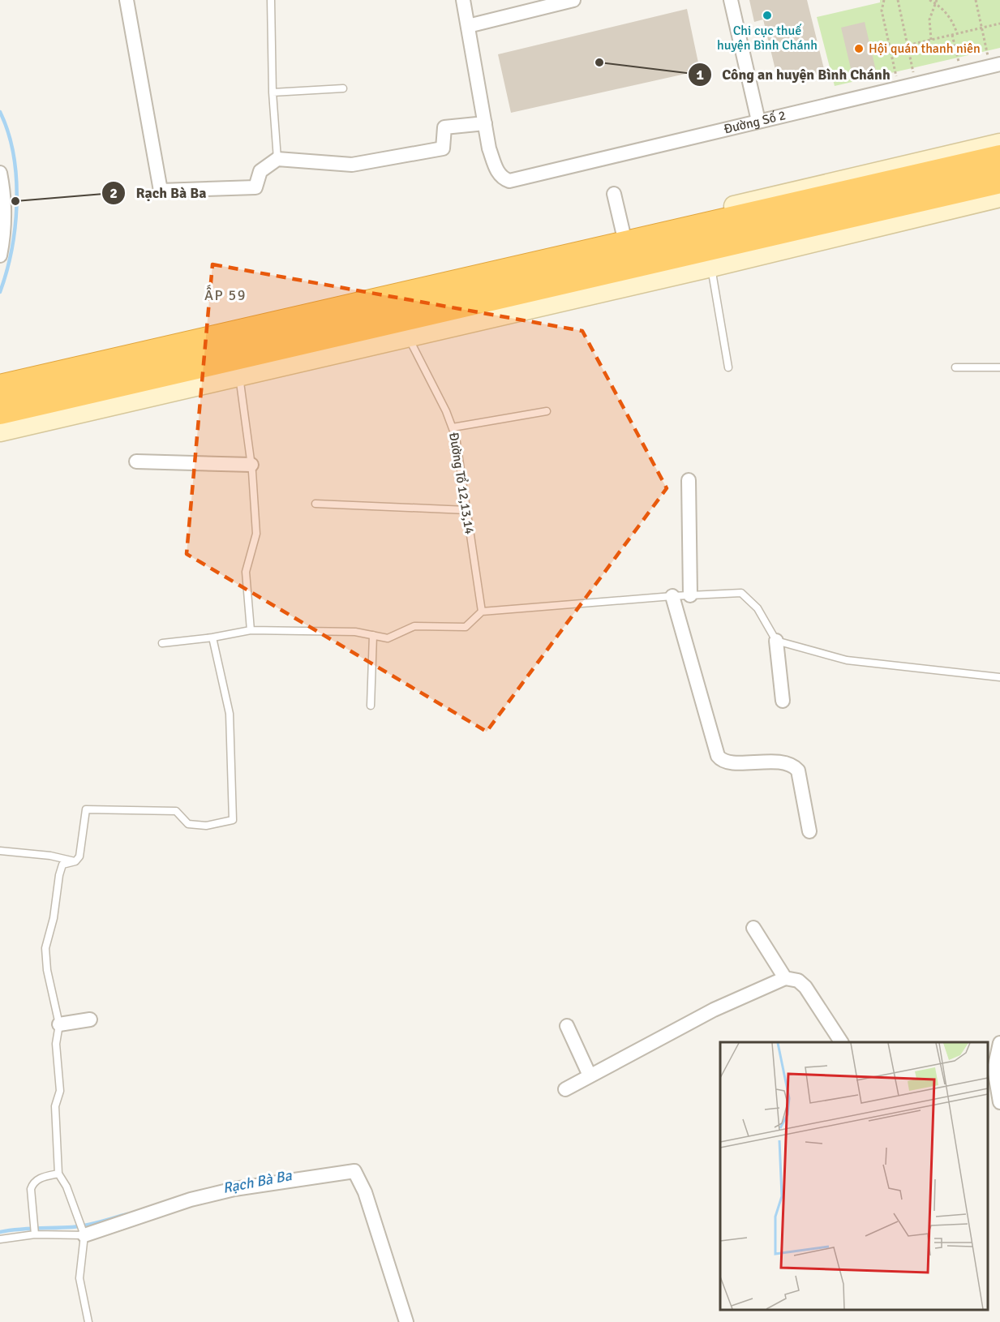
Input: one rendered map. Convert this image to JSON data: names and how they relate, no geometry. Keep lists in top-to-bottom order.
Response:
{
  "streets": {
    "street": ["Đường Số 2"],
    "lane": ["Đường Tổ 12,13,14"]
  },
  "districts": ["ẤP 59"],
  "water": ["Rạch Bà Ba"],
  "places": [
    "Chi cục thuế huyện Bình Chánh",
    "Hội quán thanh niên",
    "Công an huyện Bình Chánh",
    "Rạch Bà Ba"
  ]
}
